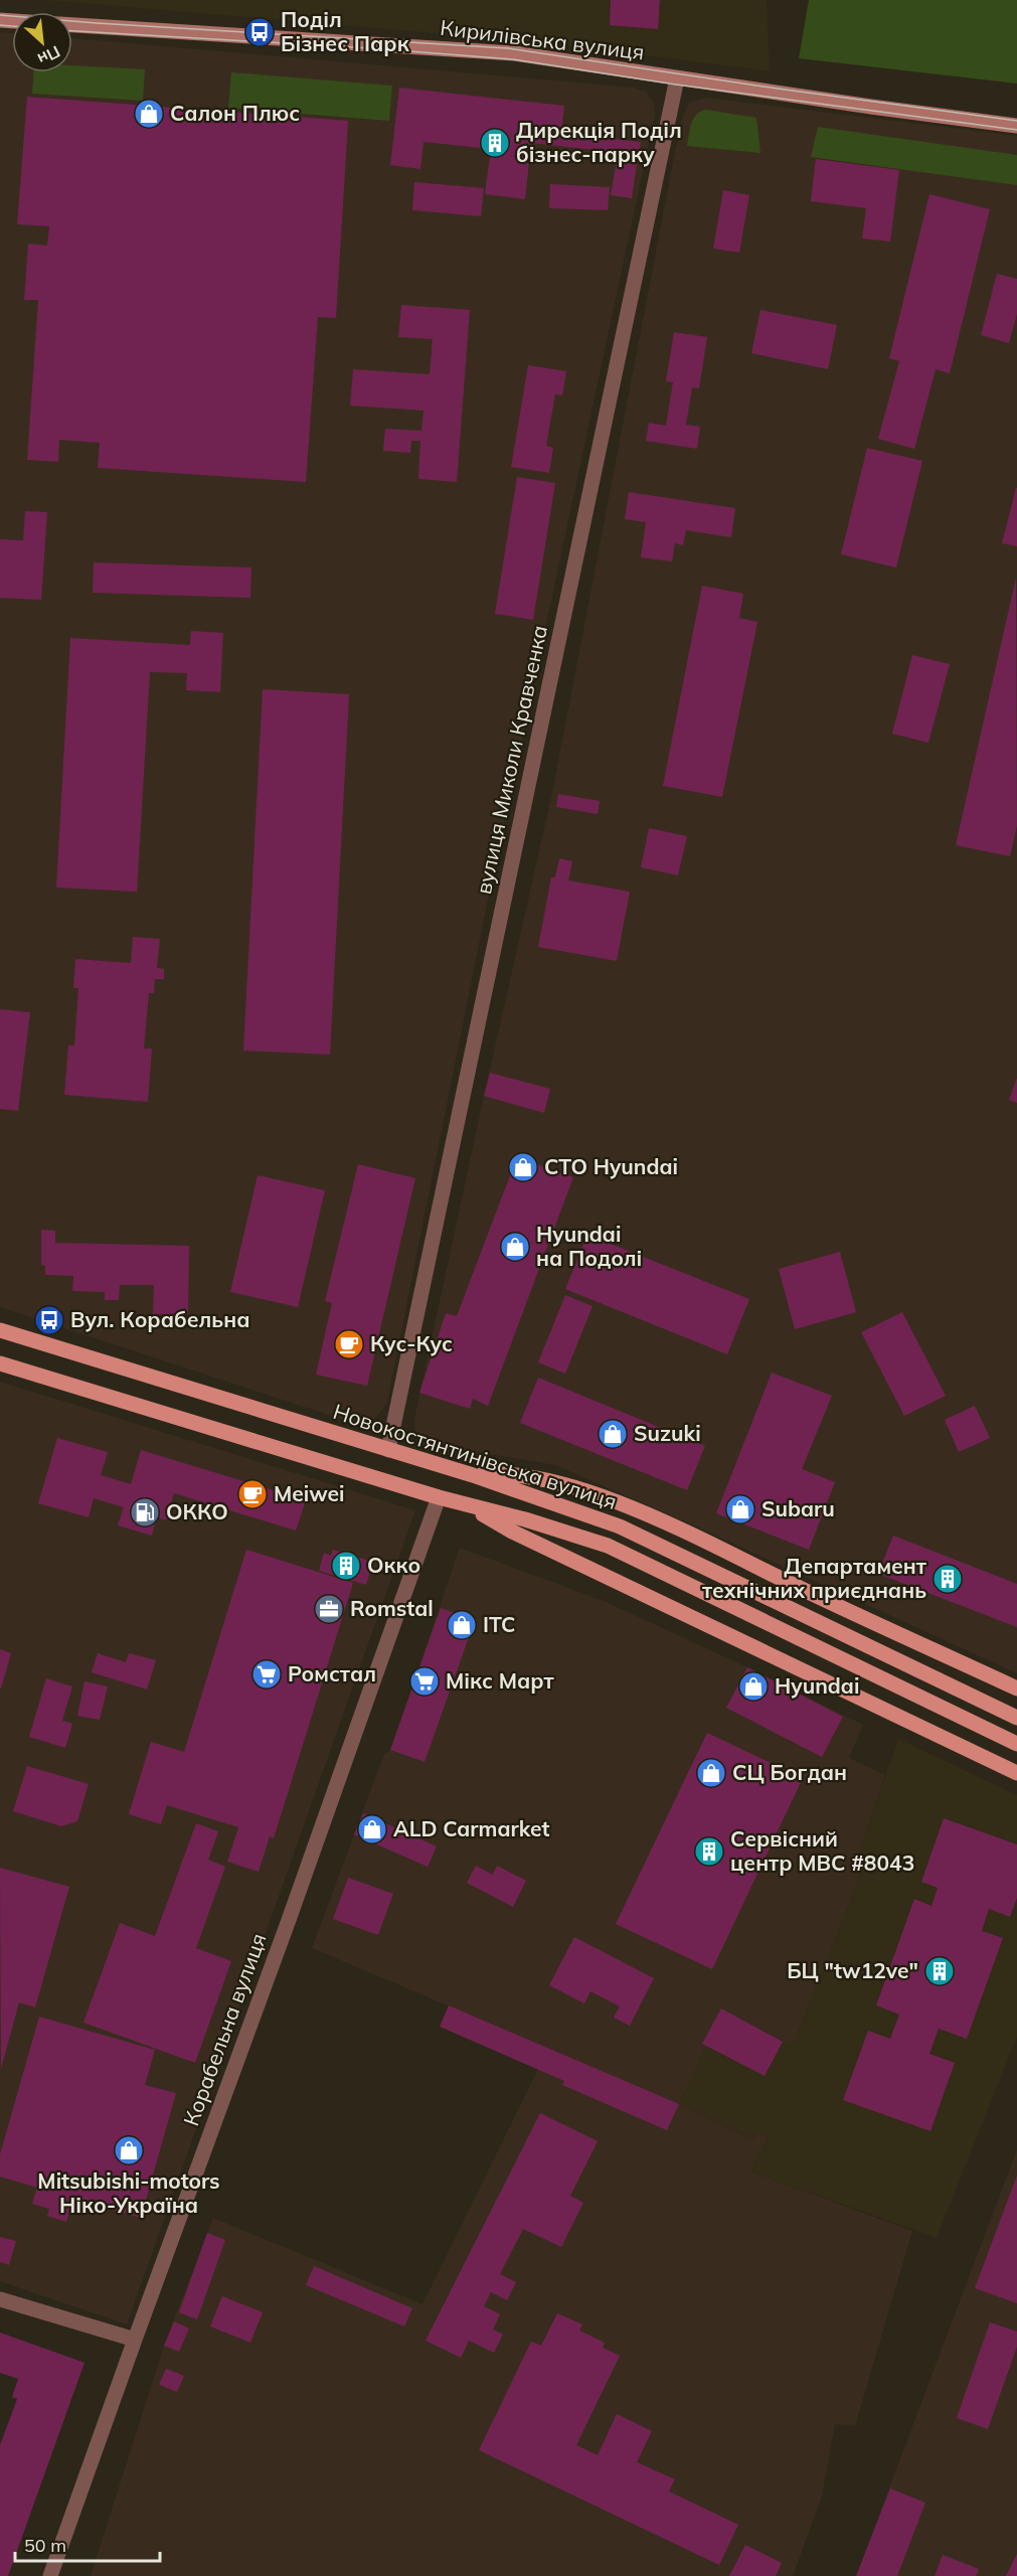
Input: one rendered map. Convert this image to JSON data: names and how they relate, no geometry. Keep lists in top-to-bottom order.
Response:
{
  "streets": {
    "main road": ["Кирилівська вулиця", "Новокостянтинівська вулиця"],
    "street": ["вулиця Миколи Кравченка", "Корабельна вулиця"]
  },
  "crossings": [
    ["Кирилівська вулиця", "вулиця Миколи Кравченка"],
    ["вулиця Миколи Кравченка", "Новокостянтинівська вулиця"],
    ["Новокостянтинівська вулиця", "Корабельна вулиця"]
  ],
  "places": {
    "bus stop": ["Поділ Бізнес Парк", "Вул. Корабельна"],
    "shop": [
      "Салон Плюс",
      "СТО Hyundai",
      "Hyundai на Подолі",
      "Suzuki",
      "Subaru",
      "ITC",
      "Hyundai",
      "СЦ Богдан",
      "ALD Carmarket",
      "Mitsubishi-motors Ніко-Україна"
    ],
    "building": [
      "Дирекція Поділ бізнес-парку",
      "Окко",
      "Департамент технічних приєднань",
      "Сервісний центр МВС #8043",
      "БЦ \"tw12ve\""
    ],
    "cafe": ["Кус-Кус", "Meiwei"],
    "fuel station": ["ОККО"],
    "office": ["Romstal"],
    "supermarket": ["Ромстал", "Мікс Март"]
  },
  "scale_bar": "50 m",
  "north": "bottom right"
}
